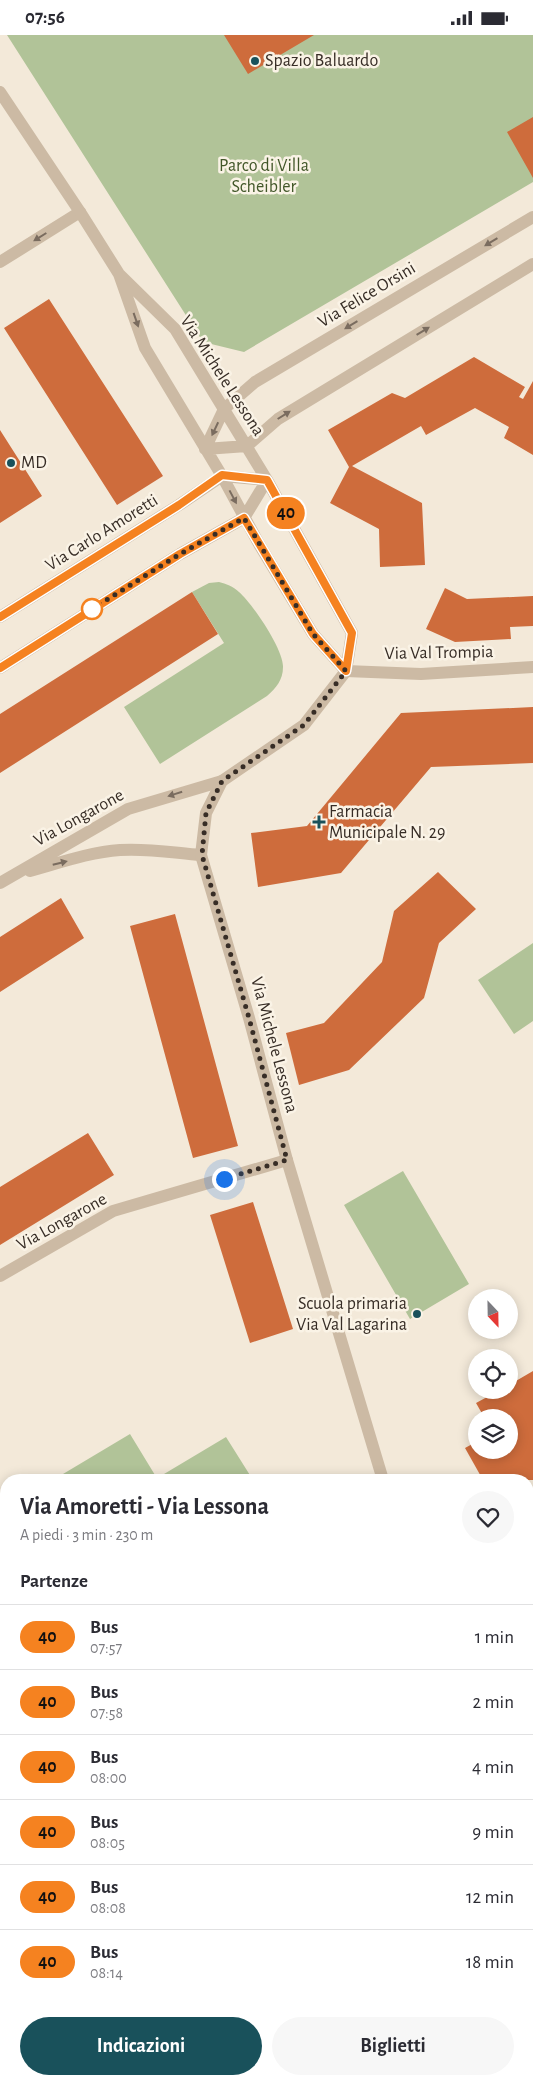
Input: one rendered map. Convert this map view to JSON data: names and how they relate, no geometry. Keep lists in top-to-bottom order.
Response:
{
  "streets": {
    "street": [
      "Via Felice Orsini",
      "Via Michele Lessona",
      "Via Carlo Amoretti",
      "Via Val Trompia",
      "Via Longarone"
    ]
  },
  "crossings": [
    ["Via Felice Orsini", "Via Michele Lessona"],
    ["Via Michele Lessona", "Via Carlo Amoretti"],
    ["Via Michele Lessona", "Via Val Trompia"],
    ["Via Michele Lessona", "Via Longarone"]
  ],
  "parks": ["Parco di Villa Scheibler"],
  "places": {
    "other": ["Spazio Baluardo", "MD", "Scuola primaria Via Val Lagarina"],
    "health": ["Farmacia Municipale N. 29"]
  },
  "lines": ["bus line 40"],
  "north": "bottom",
  "page": {
    "status": "07:56",
    "on_map": "40",
    "heading": [
      ["Via Amoretti - Via Lessona", "A piedi · 3 min · 230 m"],
      "Partenze"
    ],
    "list": [
      {
        "mark": "40",
        "name": "Bus",
        "note": "07:57",
        "value": "1 min"
      },
      {
        "mark": "40",
        "name": "Bus",
        "note": "07:58",
        "value": "2 min"
      },
      {
        "mark": "40",
        "name": "Bus",
        "note": "08:00",
        "value": "4 min"
      },
      {
        "mark": "40",
        "name": "Bus",
        "note": "08:05",
        "value": "9 min"
      },
      {
        "mark": "40",
        "name": "Bus",
        "note": "08:08",
        "value": "12 min"
      },
      {
        "mark": "40",
        "name": "Bus",
        "note": "08:14",
        "value": "18 min"
      }
    ],
    "buttons": ["Indicazioni", "Biglietti"]
  }
}
